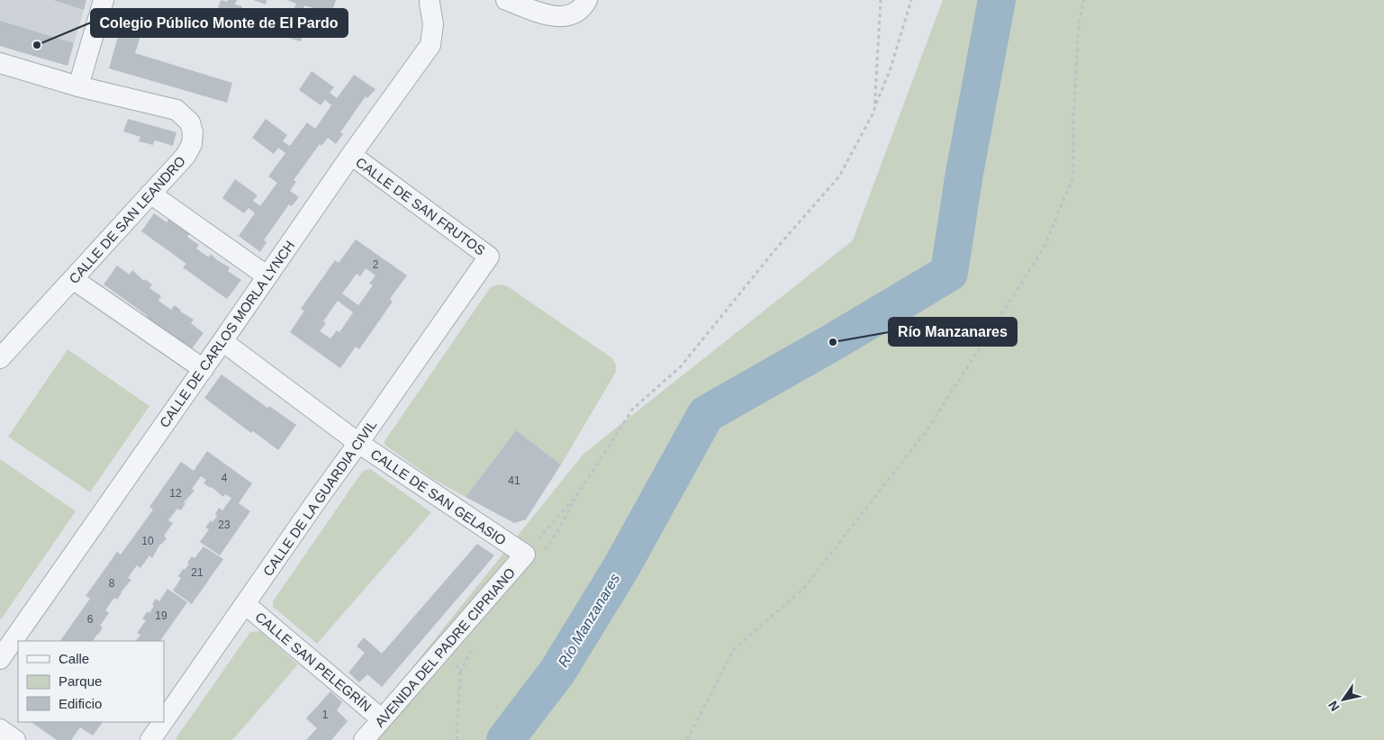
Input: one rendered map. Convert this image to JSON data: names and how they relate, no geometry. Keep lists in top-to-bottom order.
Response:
{
  "streets": {
    "street": [
      "CALLE DE SAN FRUTOS",
      "CALLE DE SAN LEANDRO",
      "CALLE DE CARLOS MORLA LYNCH",
      "CALLE DE SAN GELASIO",
      "CALLE DE LA GUARDIA CIVIL",
      "AVENIDA DEL PADRE CIPRIANO",
      "CALLE SAN PELEGRÍN"
    ]
  },
  "crossings": [
    ["CALLE DE SAN FRUTOS", "CALLE DE CARLOS MORLA LYNCH"],
    ["CALLE DE SAN FRUTOS", "CALLE DE LA GUARDIA CIVIL"],
    ["CALLE DE CARLOS MORLA LYNCH", "CALLE DE SAN GELASIO"],
    ["CALLE DE SAN GELASIO", "CALLE DE LA GUARDIA CIVIL"],
    ["CALLE DE SAN GELASIO", "AVENIDA DEL PADRE CIPRIANO"],
    ["CALLE DE LA GUARDIA CIVIL", "CALLE SAN PELEGRÍN"],
    ["AVENIDA DEL PADRE CIPRIANO", "CALLE SAN PELEGRÍN"]
  ],
  "water": ["Río Manzanares"],
  "places": ["Colegio Público Monte de El Pardo", "Río Manzanares"],
  "house_numbers": [
    "2",
    "4",
    "41",
    "12",
    "23",
    "10",
    "21",
    "8",
    "19",
    "6",
    "1"
  ],
  "legend": ["Calle", "Parque", "Edificio"],
  "north": "bottom left"
}
